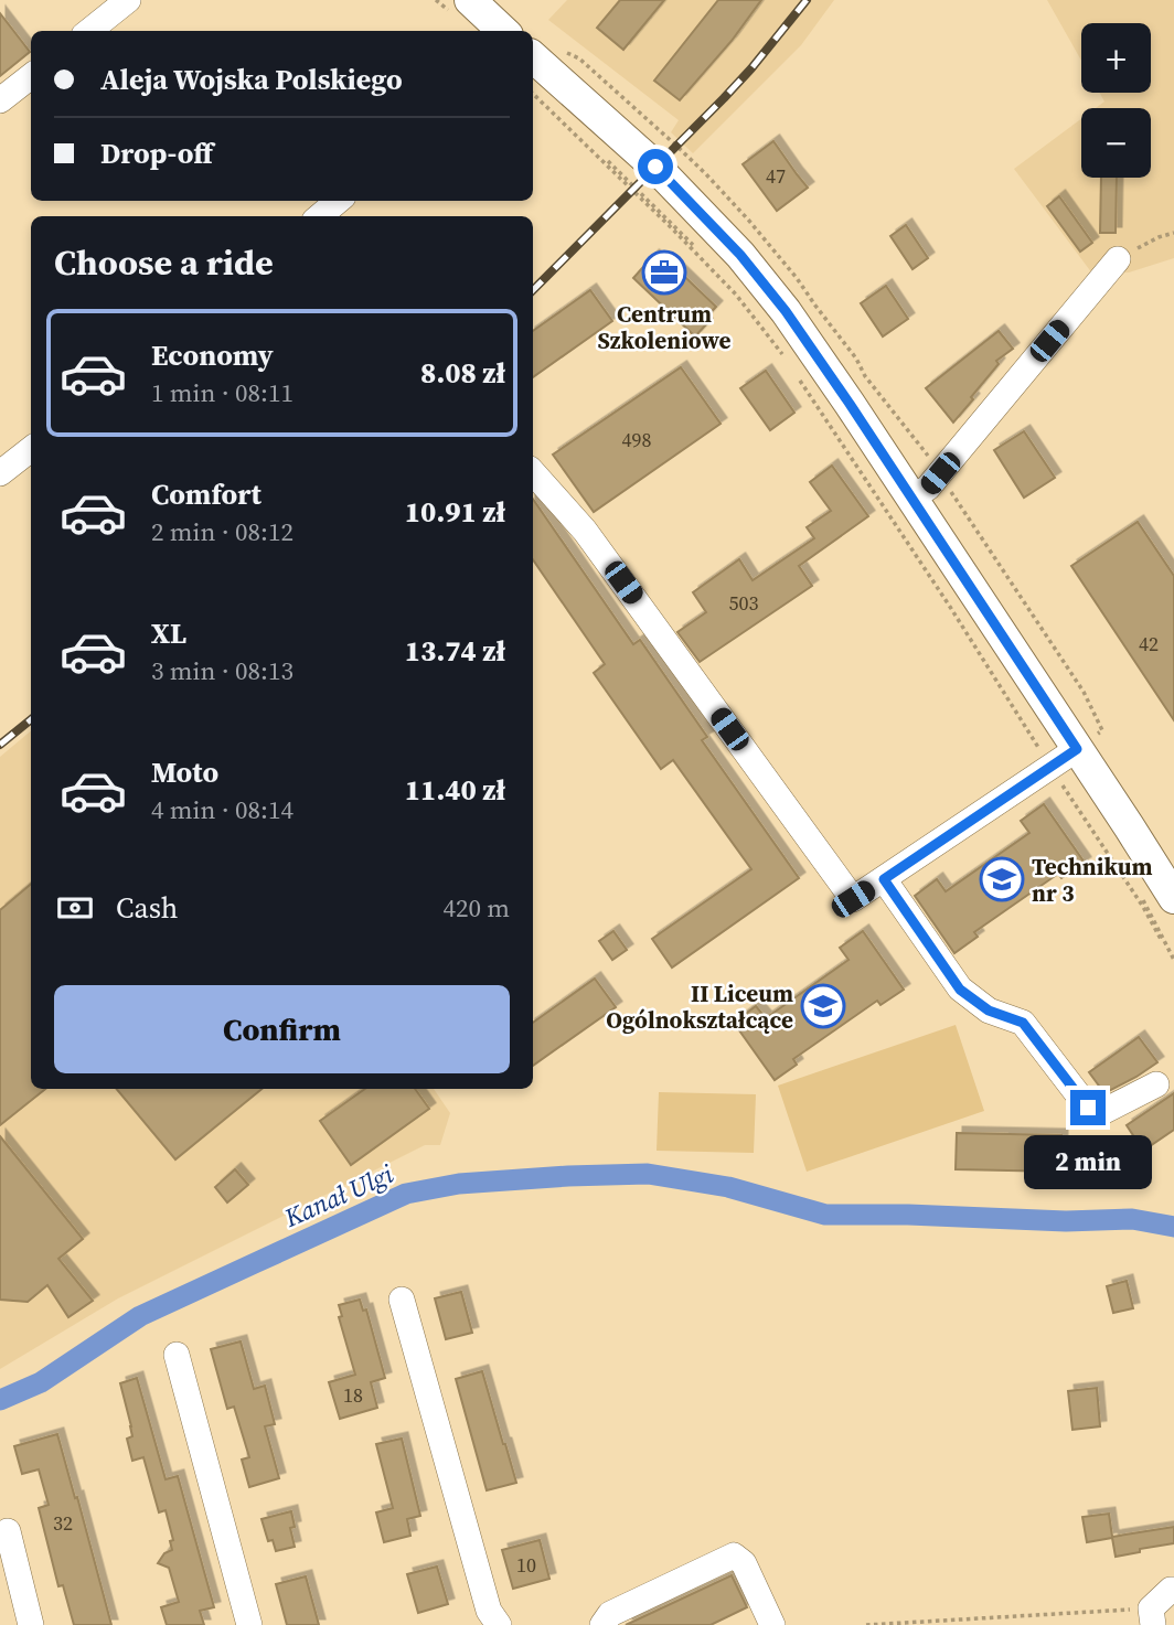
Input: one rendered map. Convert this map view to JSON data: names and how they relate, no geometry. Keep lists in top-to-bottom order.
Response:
{
  "water": ["Kanał Ulgi"],
  "places": {
    "office": ["Centrum Szkoleniowe"],
    "school or university": ["Technikum nr 3", "II Liceum Ogólnokształcące"]
  },
  "house_numbers": [
    "47",
    "498",
    "503",
    "42",
    "18",
    "32",
    "10"
  ],
  "page": {
    "map_buttons": ["+", "−"],
    "banner": ["Aleja Wojska Polskiego", "Drop-off"],
    "heading": "Choose a ride",
    "list": [
      {
        "name": "Economy",
        "note": "1 min · 08:11",
        "value": "8.08 zł"
      },
      {
        "name": "Comfort",
        "note": "2 min · 08:12",
        "value": "10.91 zł"
      },
      {
        "name": "XL",
        "note": "3 min · 08:13",
        "value": "13.74 zł"
      },
      {
        "name": "Moto",
        "note": "4 min · 08:14",
        "value": "11.40 zł"
      }
    ],
    "pay": ["Cash", "420 m"],
    "buttons": "Confirm",
    "bubble": "2 min"
  }
}
